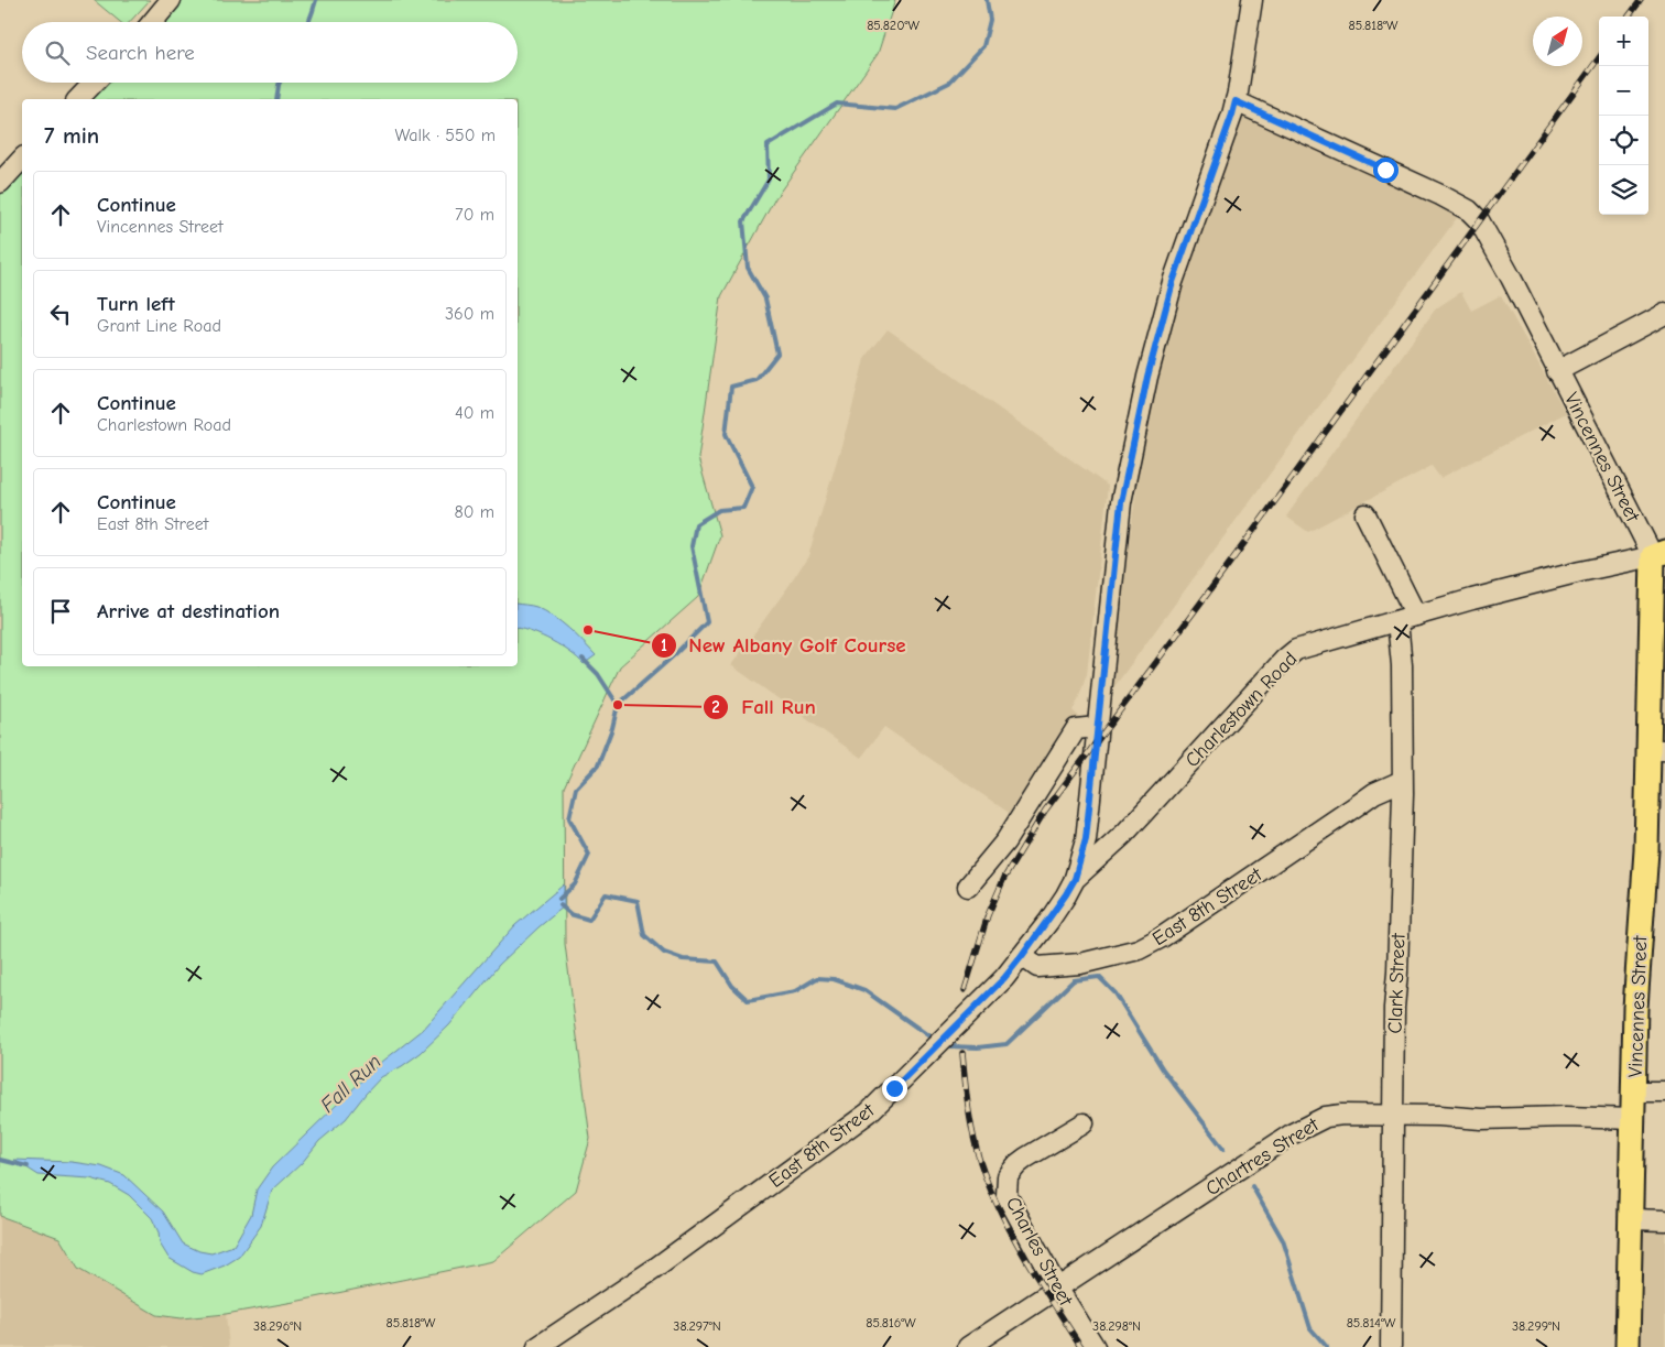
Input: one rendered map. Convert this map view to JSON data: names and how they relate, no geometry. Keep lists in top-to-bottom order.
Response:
{
  "streets": {
    "main road": ["Vincennes Street"],
    "street": [
      "Charlestown Road",
      "East 8th Street",
      "Clark Street",
      "Chartres Street",
      "Charles Street"
    ]
  },
  "crossings": [
    ["Vincennes Street", "Charlestown Road"],
    ["Vincennes Street", "Chartres Street"],
    ["Charlestown Road", "East 8th Street"],
    ["Charlestown Road", "Clark Street"],
    ["East 8th Street", "Clark Street"],
    ["Clark Street", "Chartres Street"],
    ["Chartres Street", "Charles Street"]
  ],
  "water": ["Fall Run"],
  "places": ["New Albany Golf Course", "Fall Run"],
  "north": "top right",
  "page": {
    "map_buttons": ["+", "−"],
    "search": "Search here",
    "heading": ["7 min", "Walk · 550 m"],
    "list": [
      ["Continue", "Vincennes Street", "70 m"],
      ["Turn left", "Grant Line Road", "360 m"],
      ["Continue", "Charlestown Road", "40 m"],
      ["Continue", "East 8th Street", "80 m"],
      "Arrive at destination"
    ]
  },
  "coordinates": [
    "85.820°W",
    "85.818°W",
    "85.816°W",
    "85.814°W",
    "38.296°N",
    "38.297°N",
    "38.298°N",
    "38.299°N"
  ]
}
